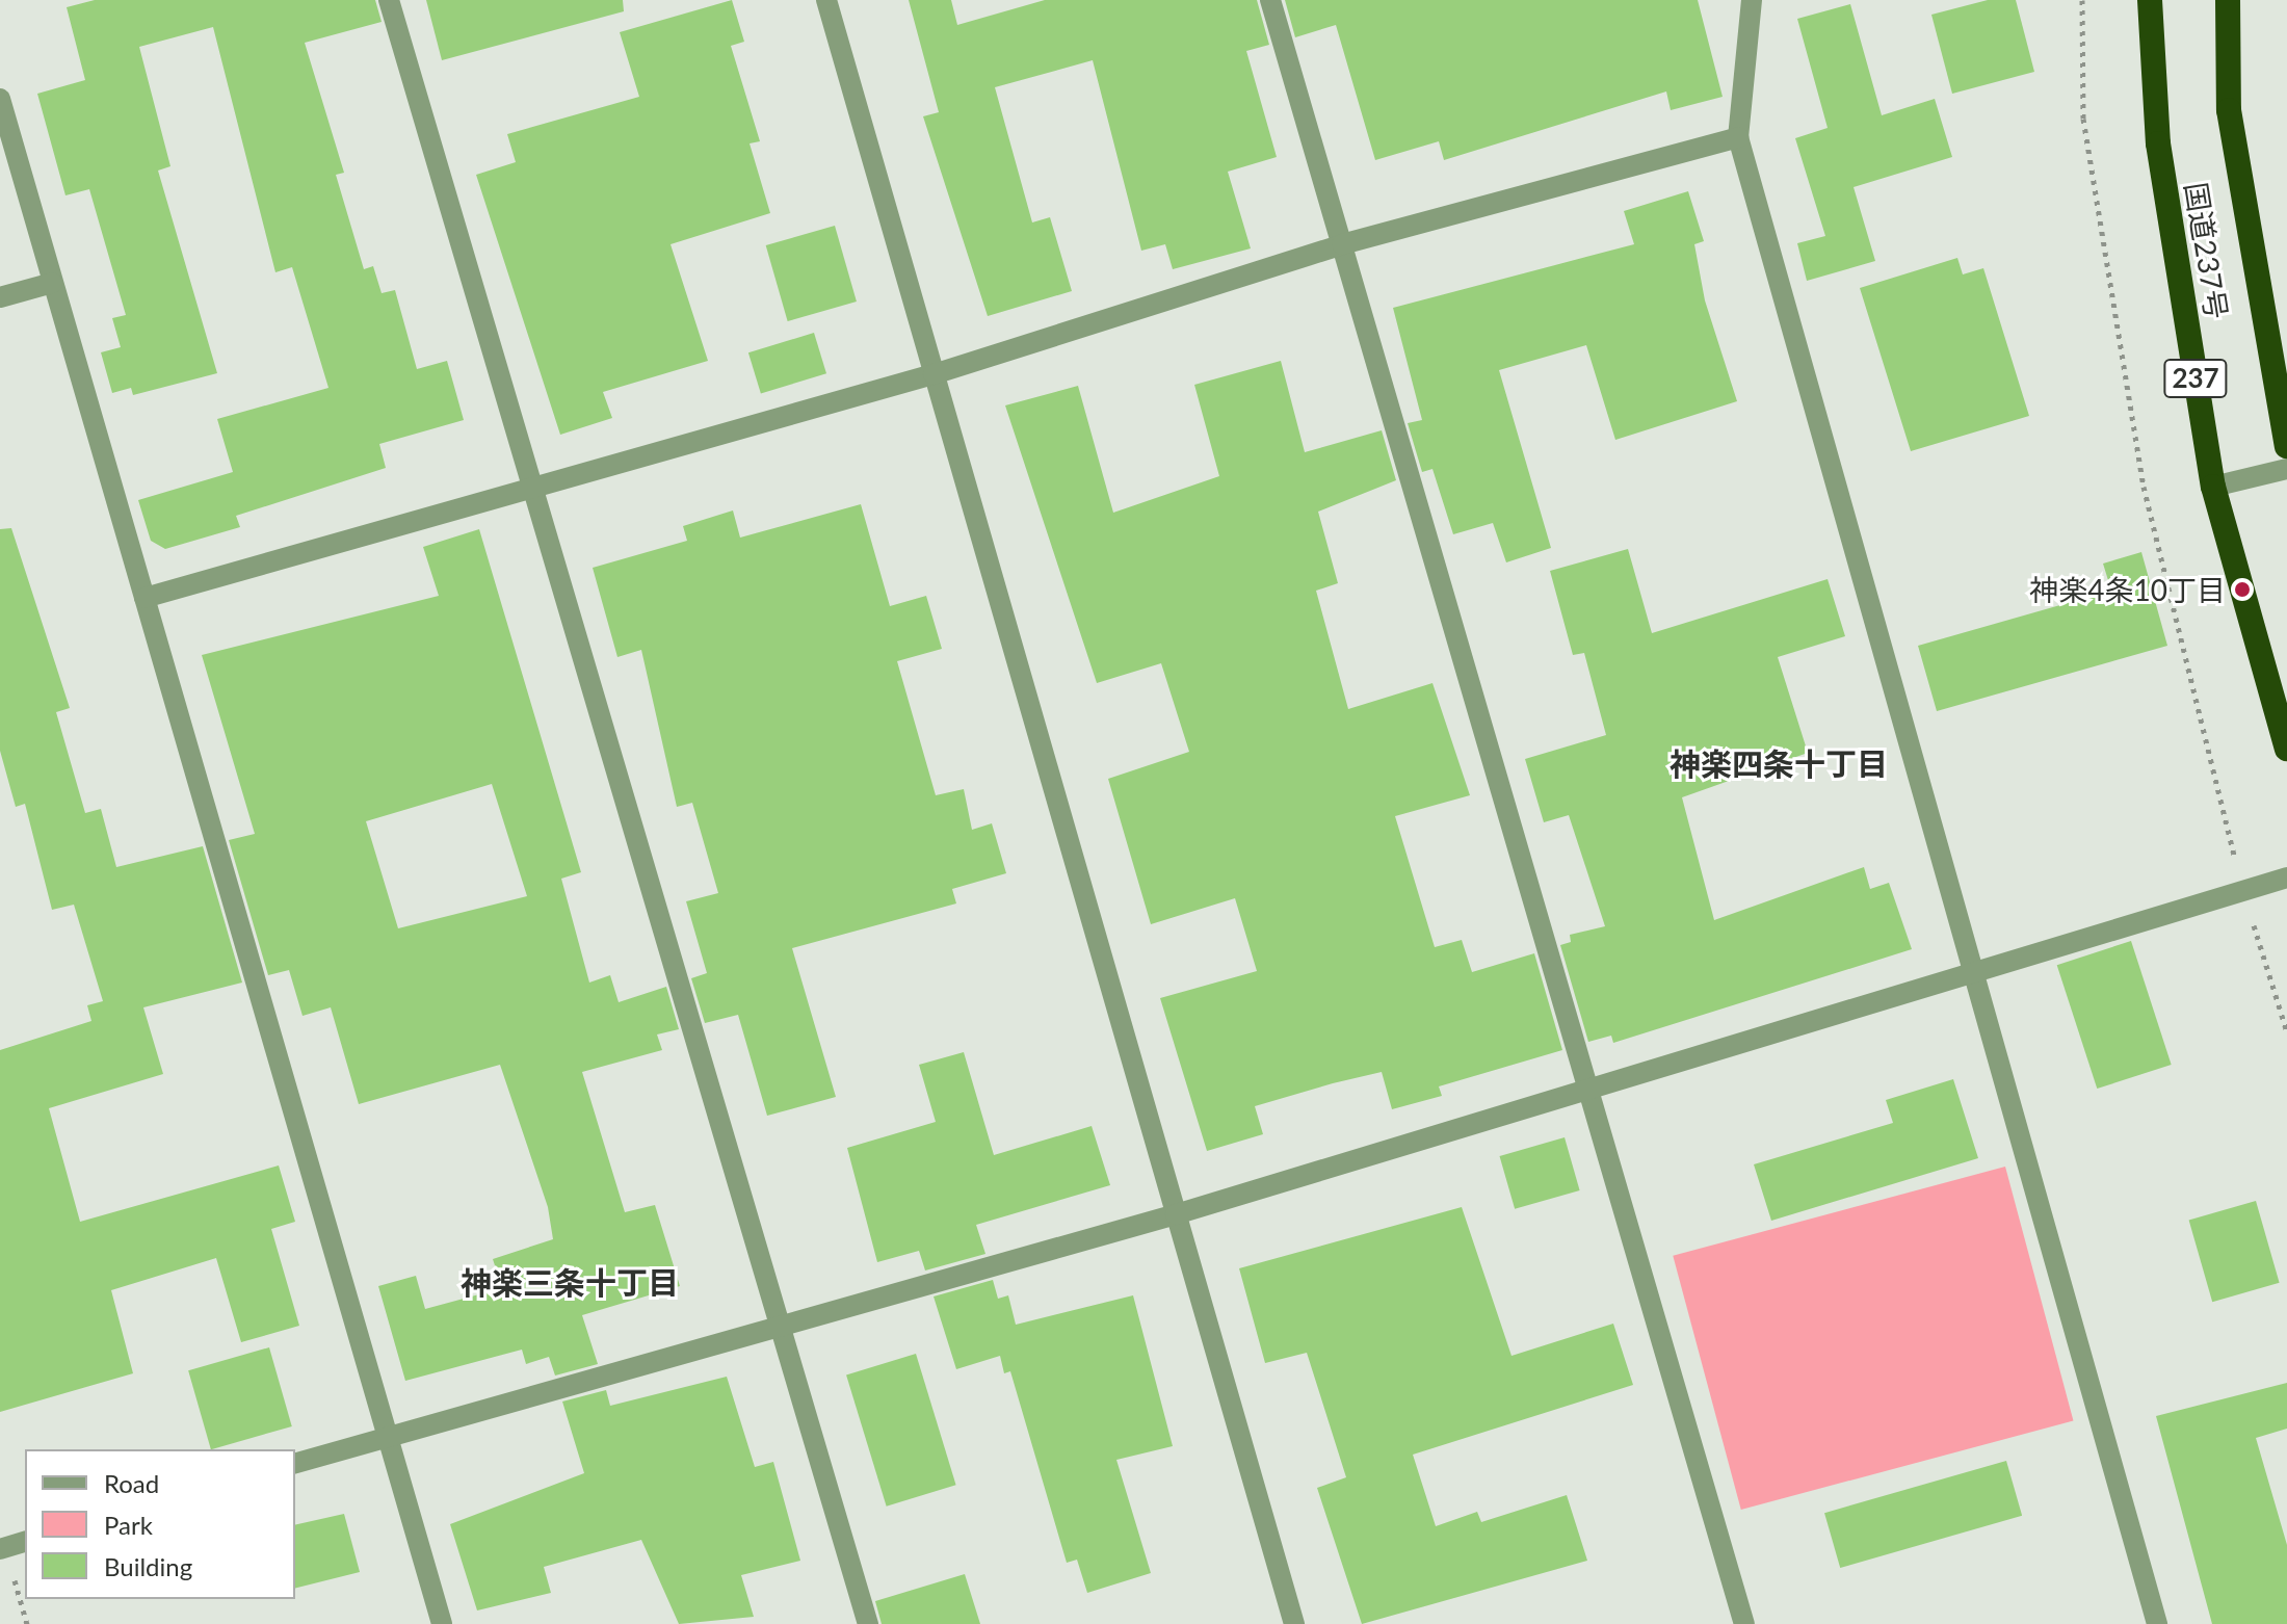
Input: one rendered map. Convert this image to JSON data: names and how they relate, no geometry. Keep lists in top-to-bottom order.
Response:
{
  "streets": {
    "highway": ["国道237号", "237"]
  },
  "districts": ["神楽四条十丁目", "神楽三条十丁目"],
  "places": ["神楽4条10丁目"],
  "legend": ["Road", "Park", "Building"]
}
